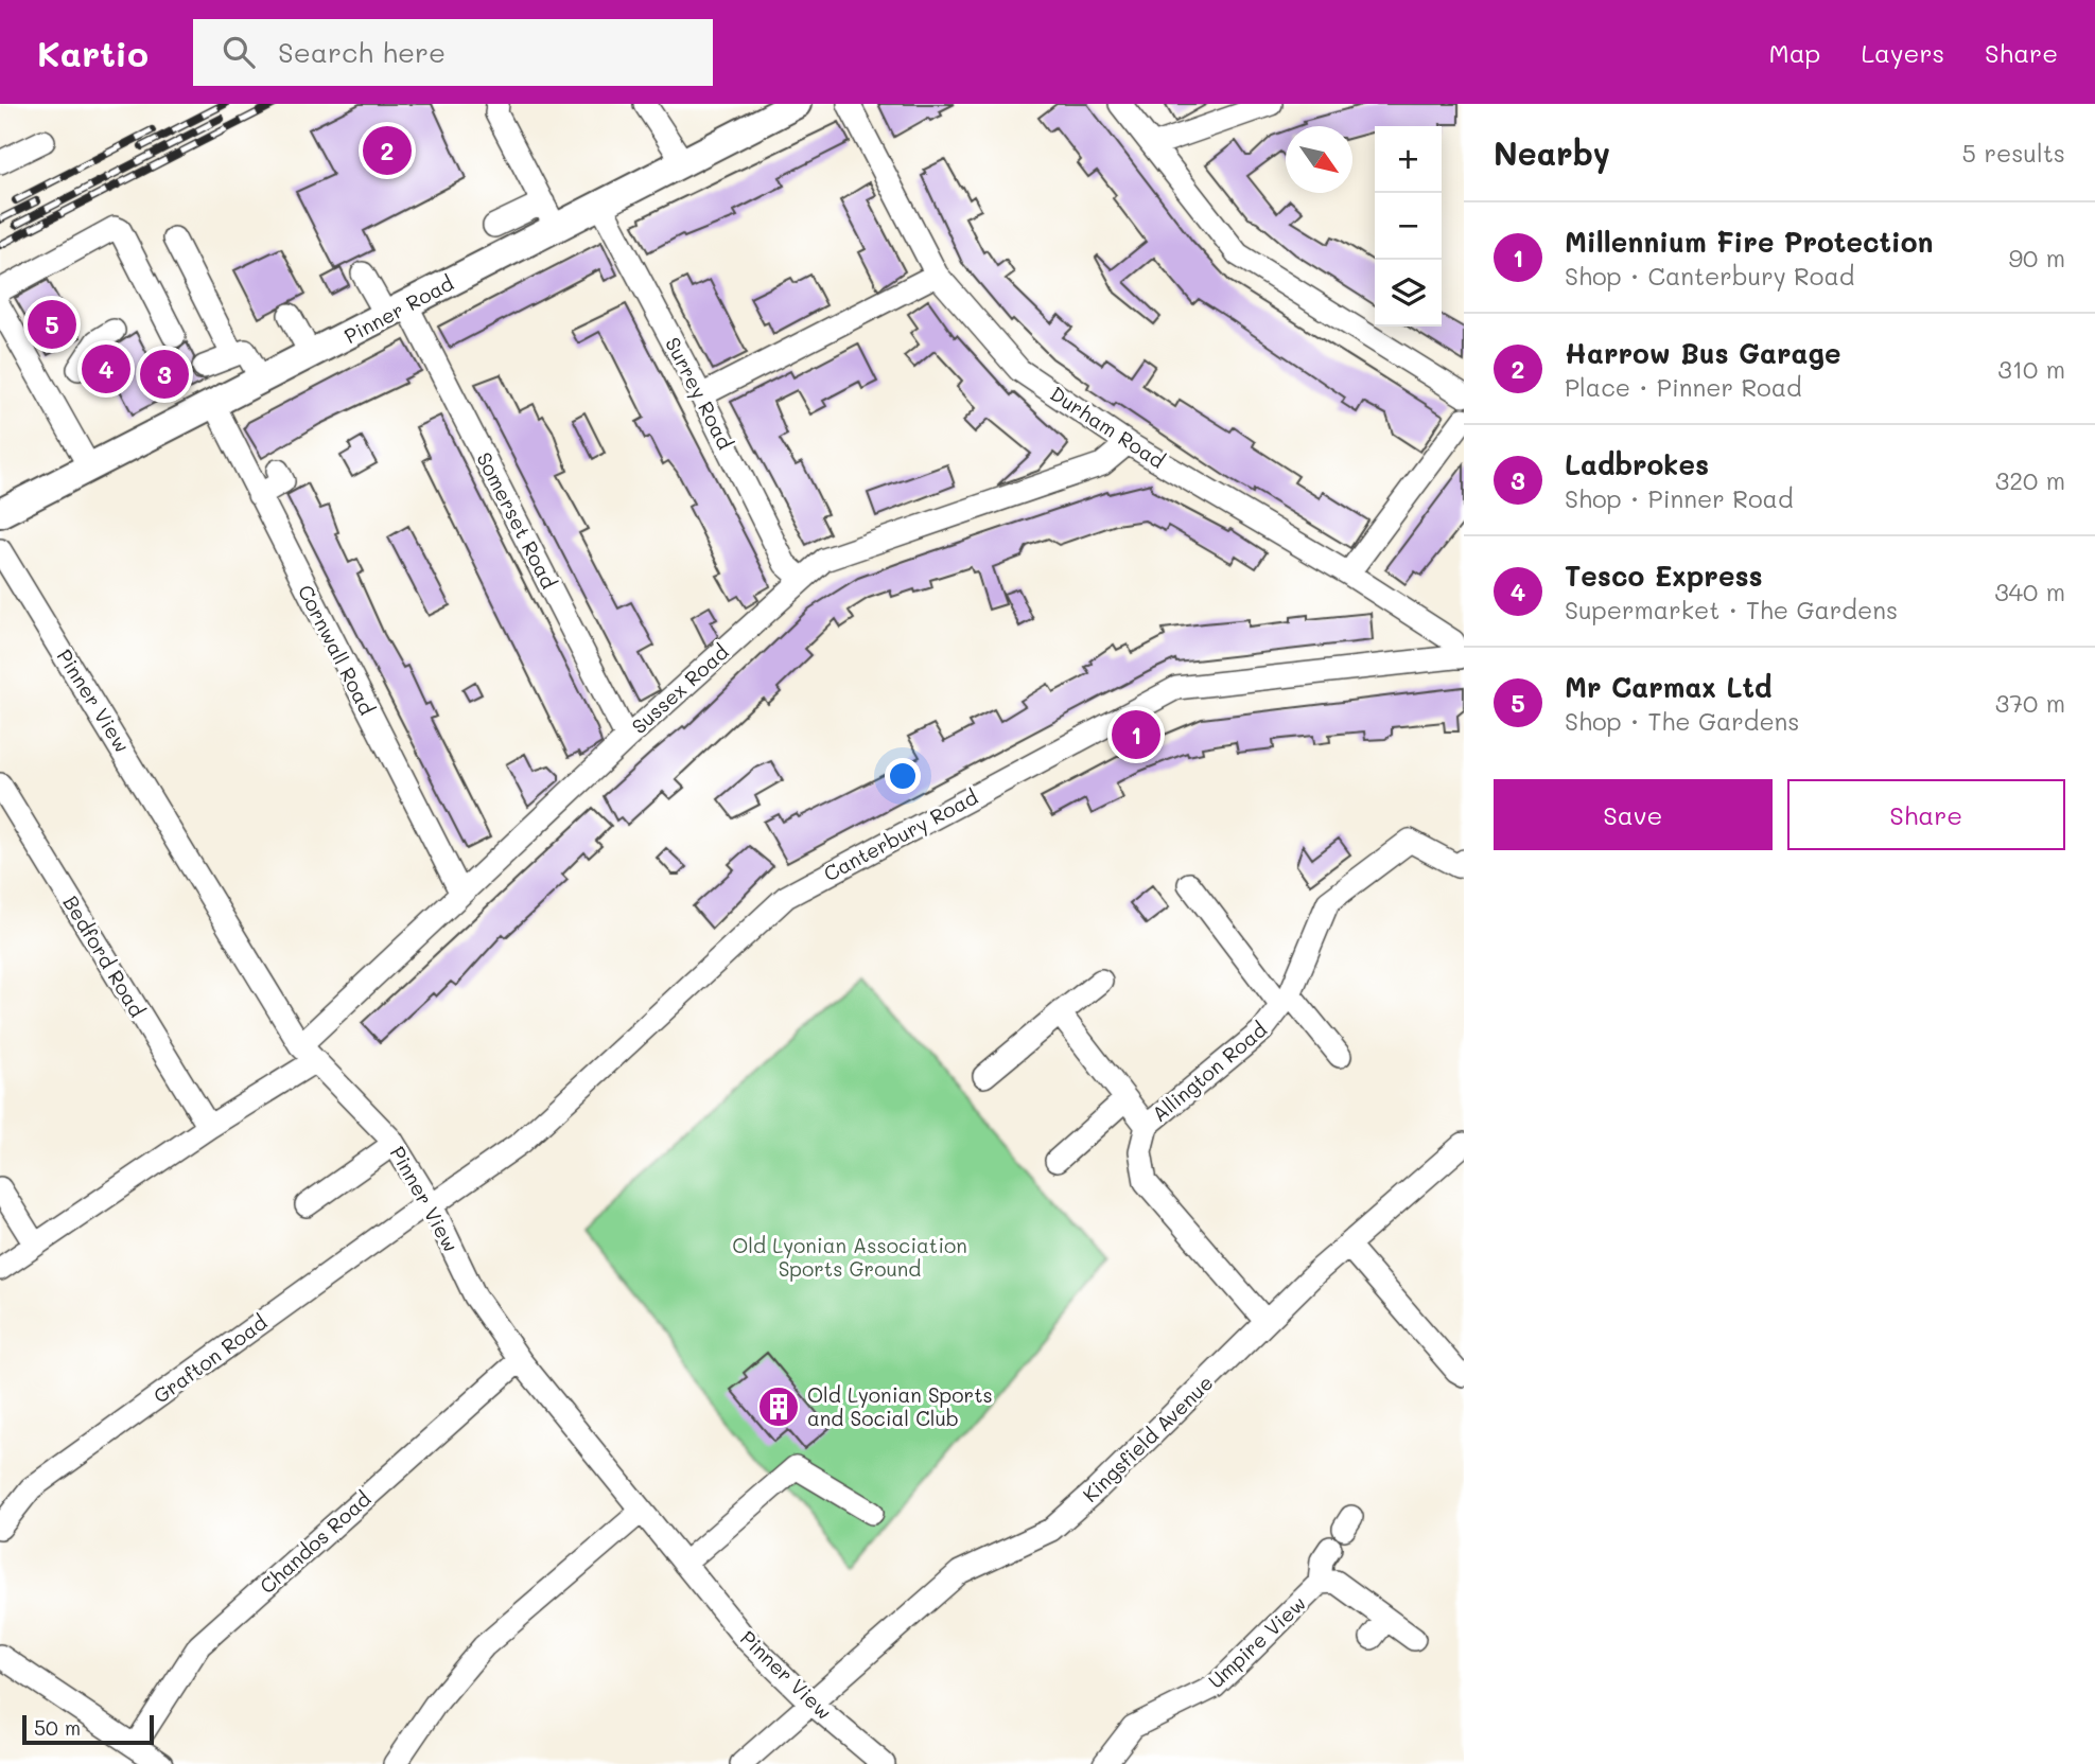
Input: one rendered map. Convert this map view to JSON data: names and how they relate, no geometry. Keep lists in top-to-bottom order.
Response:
{
  "streets": {
    "main road": ["Pinner Road"],
    "street": [
      "Surrey Road",
      "Durham Road",
      "Somerset Road",
      "Cornwall Road",
      "Sussex Road",
      "Pinner View",
      "Canterbury Road",
      "Bedford Road",
      "Allington Road",
      "Grafton Road",
      "Kingsfield Avenue",
      "Chandos Road",
      "Umpire View"
    ]
  },
  "crossings": [
    ["Pinner Road", "Surrey Road"],
    ["Pinner Road", "Somerset Road"],
    ["Pinner Road", "Cornwall Road"],
    ["Surrey Road", "Sussex Road"],
    ["Durham Road", "Sussex Road"],
    ["Durham Road", "Canterbury Road"],
    ["Somerset Road", "Sussex Road"],
    ["Cornwall Road", "Sussex Road"],
    ["Sussex Road", "Pinner View"],
    ["Sussex Road", "Bedford Road"],
    ["Pinner View", "Canterbury Road"],
    ["Pinner View", "Grafton Road"],
    ["Pinner View", "Kingsfield Avenue"],
    ["Pinner View", "Chandos Road"],
    ["Canterbury Road", "Grafton Road"],
    ["Allington Road", "Kingsfield Avenue"]
  ],
  "parks": ["Old Lyonian Association Sports Ground"],
  "places": {
    "building": ["Old Lyonian Sports and Social Club"]
  },
  "scale_bar": "50 m",
  "north": "bottom right",
  "page": {
    "header": "Kartio",
    "search": "Search here",
    "nav": ["Map", "Layers", "Share"],
    "heading": ["Nearby", "5 results"],
    "pins": [
      "2",
      "5",
      "4",
      "3",
      "1"
    ],
    "map_buttons": ["+", "−"],
    "list": [
      {
        "mark": "1",
        "name": "Millennium Fire Protection",
        "note": "Shop · Canterbury Road",
        "value": "90 m"
      },
      {
        "mark": "2",
        "name": "Harrow Bus Garage",
        "note": "Place · Pinner Road",
        "value": "310 m"
      },
      {
        "mark": "3",
        "name": "Ladbrokes",
        "note": "Shop · Pinner Road",
        "value": "320 m"
      },
      {
        "mark": "4",
        "name": "Tesco Express",
        "note": "Supermarket · The Gardens",
        "value": "340 m"
      },
      {
        "mark": "5",
        "name": "Mr Carmax Ltd",
        "note": "Shop · The Gardens",
        "value": "370 m"
      }
    ],
    "buttons": ["Save", "Share"],
    "scale": "50 m"
  }
}
